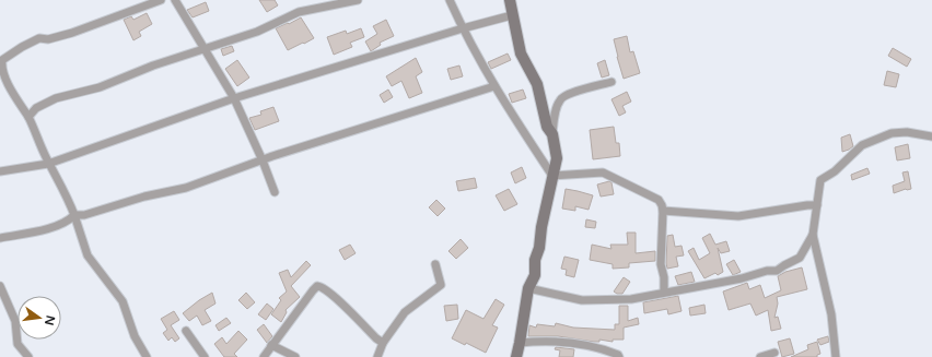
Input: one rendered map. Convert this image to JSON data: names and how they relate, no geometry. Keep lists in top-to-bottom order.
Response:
{
  "north": "right"
}
